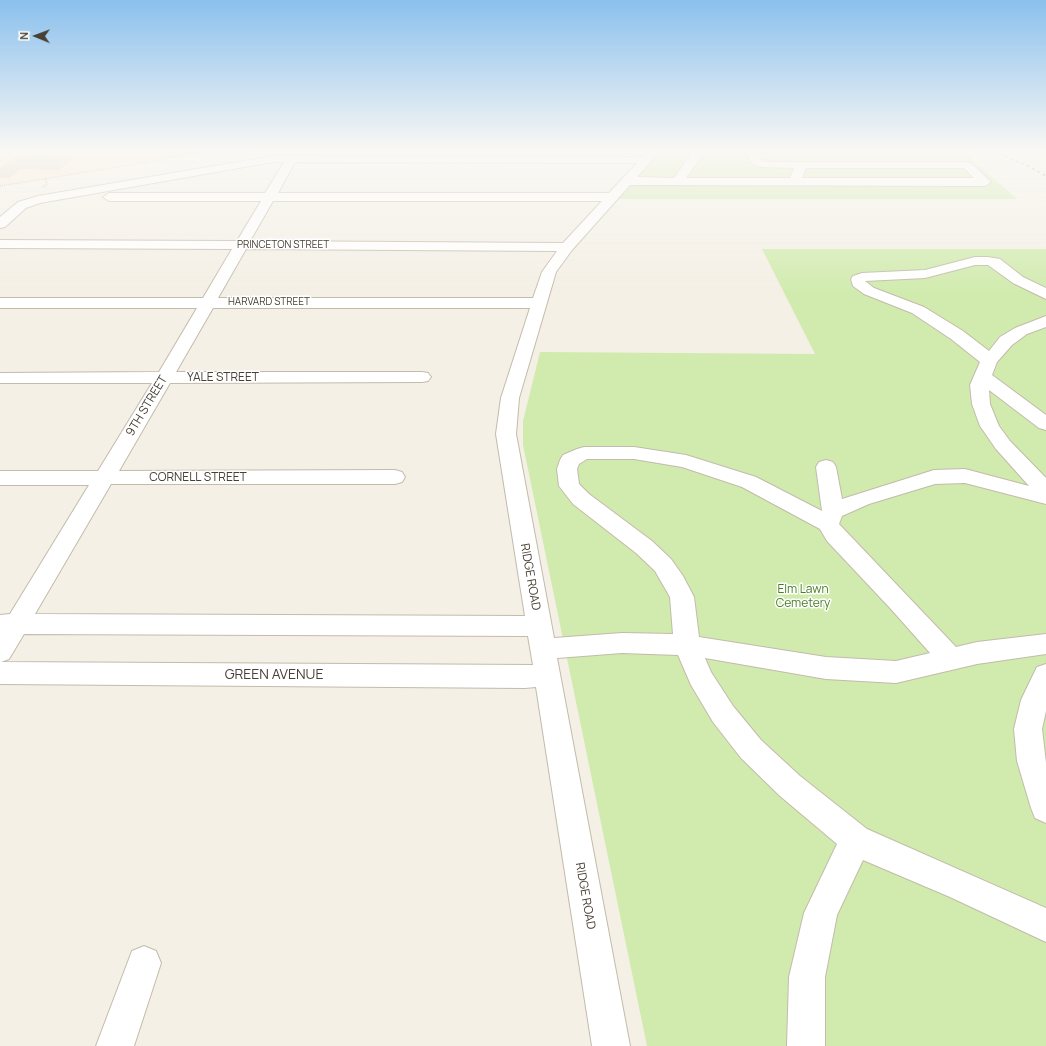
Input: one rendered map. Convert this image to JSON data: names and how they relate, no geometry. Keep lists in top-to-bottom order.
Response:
{
  "streets": {
    "street": [
      "PRINCETON STREET",
      "HARVARD STREET",
      "YALE STREET",
      "9TH STREET",
      "CORNELL STREET",
      "RIDGE ROAD",
      "GREEN AVENUE"
    ]
  },
  "crossings": [
    ["PRINCETON STREET", "9TH STREET"],
    ["PRINCETON STREET", "RIDGE ROAD"],
    ["HARVARD STREET", "9TH STREET"],
    ["HARVARD STREET", "RIDGE ROAD"],
    ["YALE STREET", "9TH STREET"],
    ["9TH STREET", "CORNELL STREET"],
    ["RIDGE ROAD", "GREEN AVENUE"]
  ],
  "parks": ["Elm Lawn Cemetery"],
  "north": "left"
}
